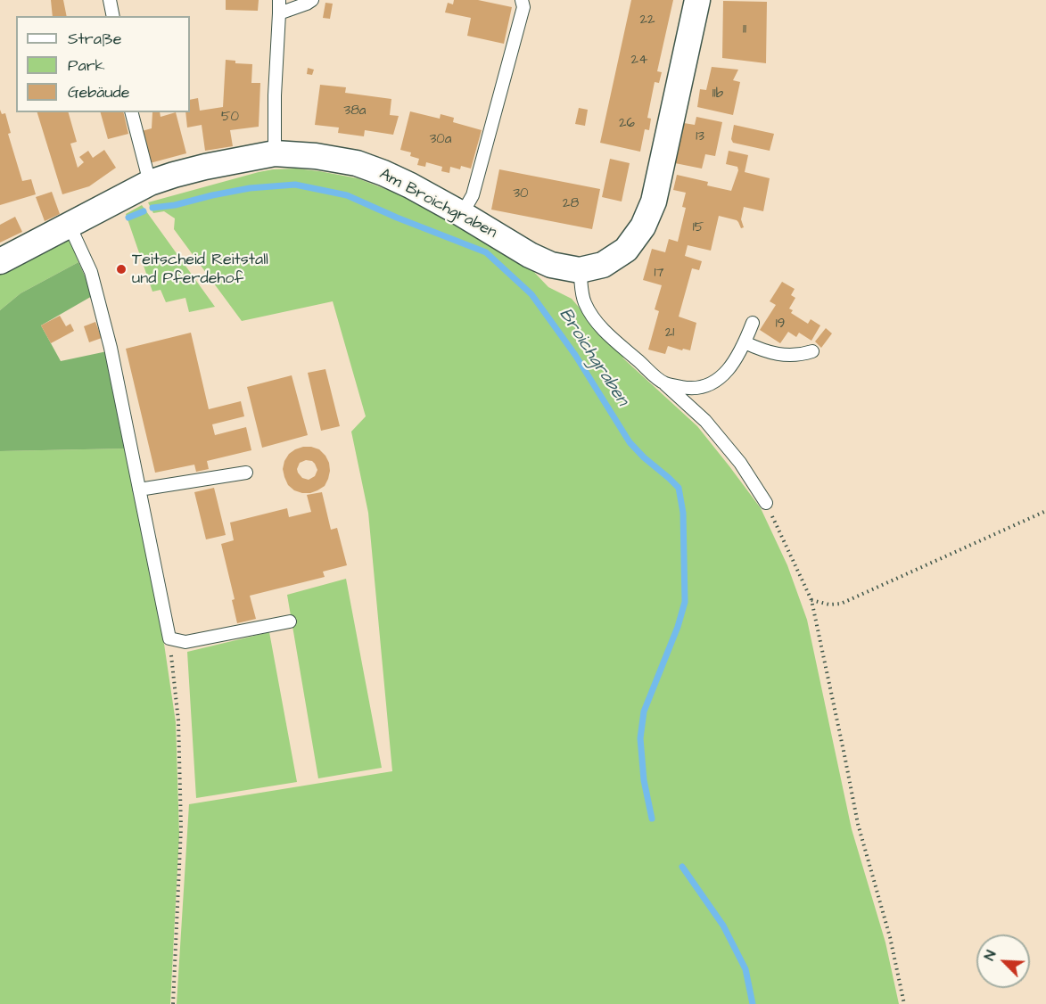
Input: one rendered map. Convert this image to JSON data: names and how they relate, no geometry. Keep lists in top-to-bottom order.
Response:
{
  "streets": {
    "street": ["Am Broichgraben"]
  },
  "water": ["Broichgraben"],
  "places": ["Teitscheid Reitstall und Pferdehof"],
  "house_numbers": [
    "22",
    "11",
    "24",
    "11b",
    "38a",
    "50",
    "26",
    "13",
    "30a",
    "30",
    "28",
    "15",
    "17",
    "19",
    "21"
  ],
  "legend": ["Straße", "Park", "Gebäude"],
  "north": "top left"
}
